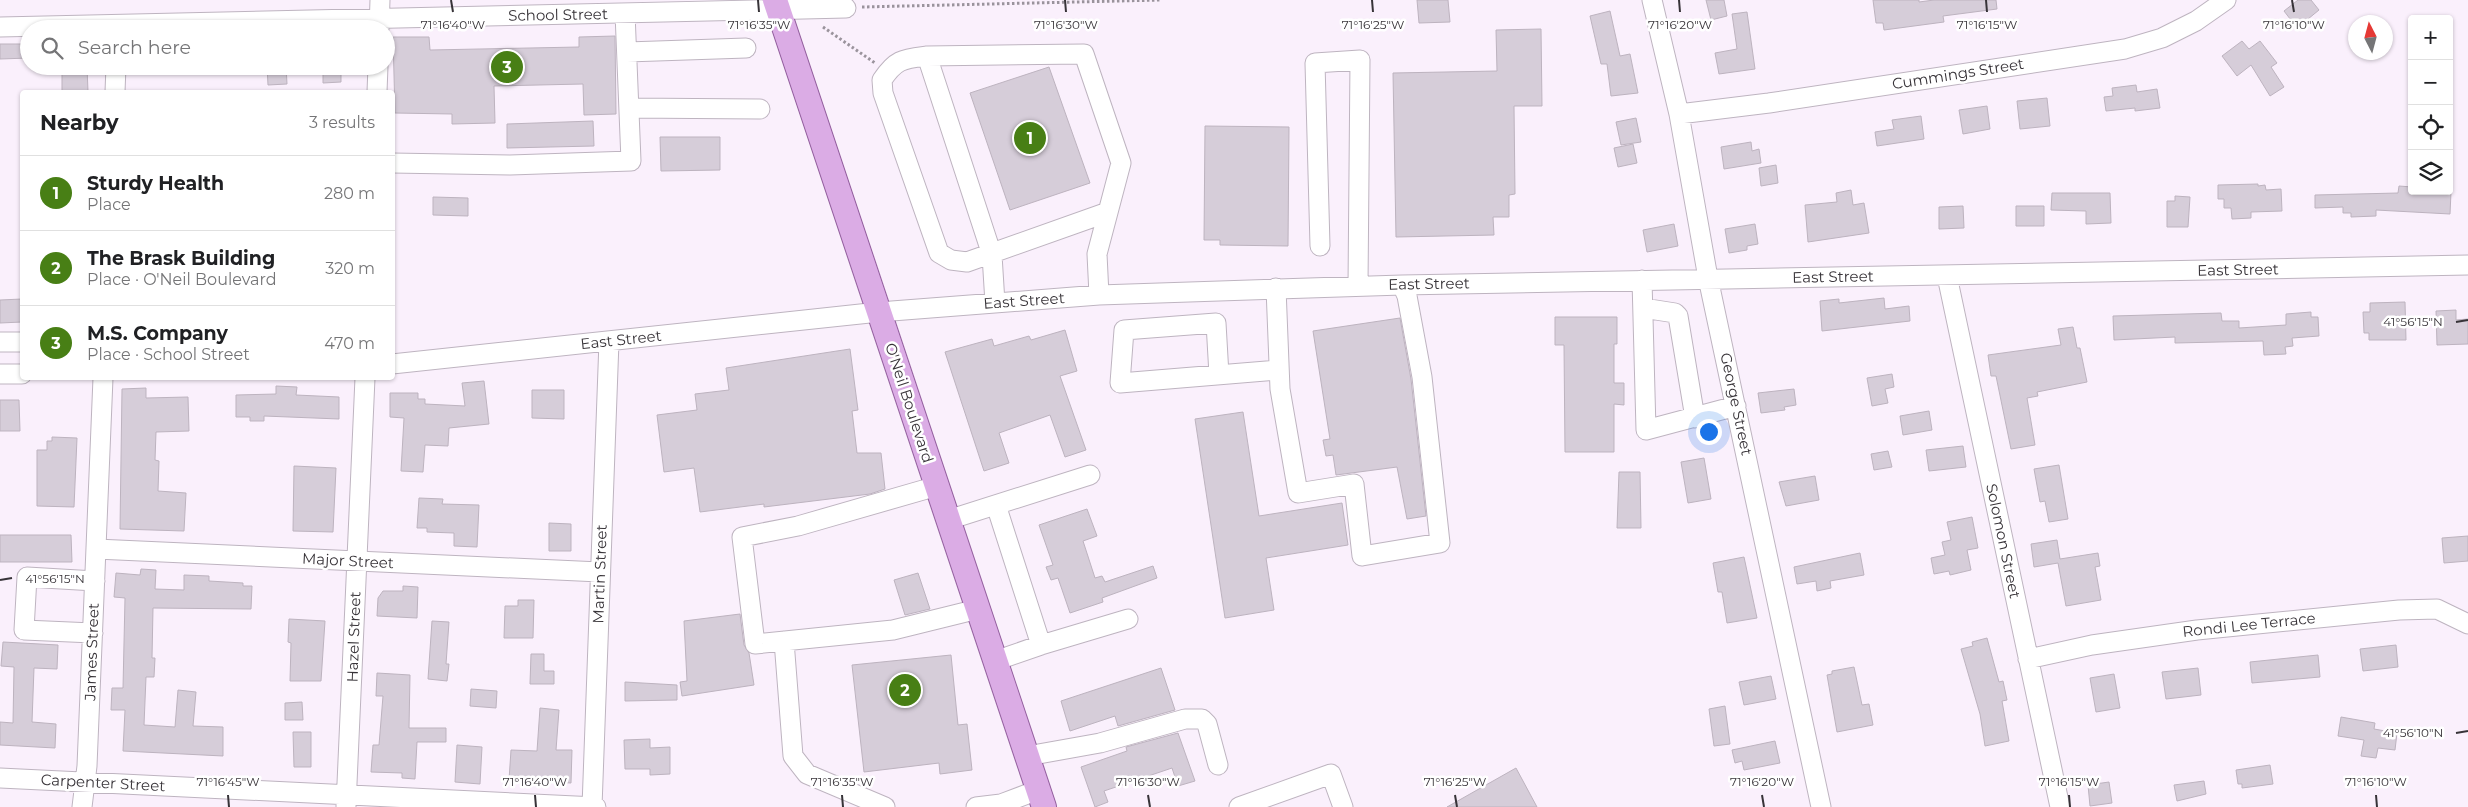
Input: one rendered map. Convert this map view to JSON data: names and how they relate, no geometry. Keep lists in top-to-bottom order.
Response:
{
  "streets": {
    "main road": ["O'Neil Boulevard"],
    "street": [
      "School Street",
      "Cummings Street",
      "East Street",
      "George Street",
      "Solomon Street",
      "Major Street",
      "Martin Street",
      "Rondi Lee Terrace",
      "Hazel Street",
      "James Street",
      "Carpenter Street"
    ]
  },
  "crossings": [
    ["School Street", "O'Neil Boulevard"],
    ["Cummings Street", "George Street"],
    ["East Street", "O'Neil Boulevard"],
    ["East Street", "George Street"],
    ["East Street", "Solomon Street"],
    ["East Street", "Martin Street"],
    ["Solomon Street", "Rondi Lee Terrace"],
    ["Major Street", "Martin Street"],
    ["Major Street", "Hazel Street"],
    ["Major Street", "James Street"],
    ["Martin Street", "Carpenter Street"],
    ["Hazel Street", "Carpenter Street"],
    ["James Street", "Carpenter Street"]
  ],
  "north": "top",
  "page": {
    "map_buttons": ["+", "−"],
    "search": "Search here",
    "pins": ["3", "1", "2"],
    "heading": ["Nearby", "3 results"],
    "list": [
      {
        "mark": "1",
        "name": "Sturdy Health",
        "note": "Place",
        "value": "280 m"
      },
      {
        "mark": "2",
        "name": "The Brask Building",
        "note": "Place · O'Neil Boulevard",
        "value": "320 m"
      },
      {
        "mark": "3",
        "name": "M.S. Company",
        "note": "Place · School Street",
        "value": "470 m"
      }
    ]
  },
  "coordinates": [
    "71°16'40\"W",
    "71°16'35\"W",
    "71°16'30\"W",
    "71°16'25\"W",
    "71°16'20\"W",
    "71°16'15\"W",
    "71°16'10\"W",
    "41°56'15\"N",
    "41°56'10\"N",
    "71°16'45\"W"
  ]
}
